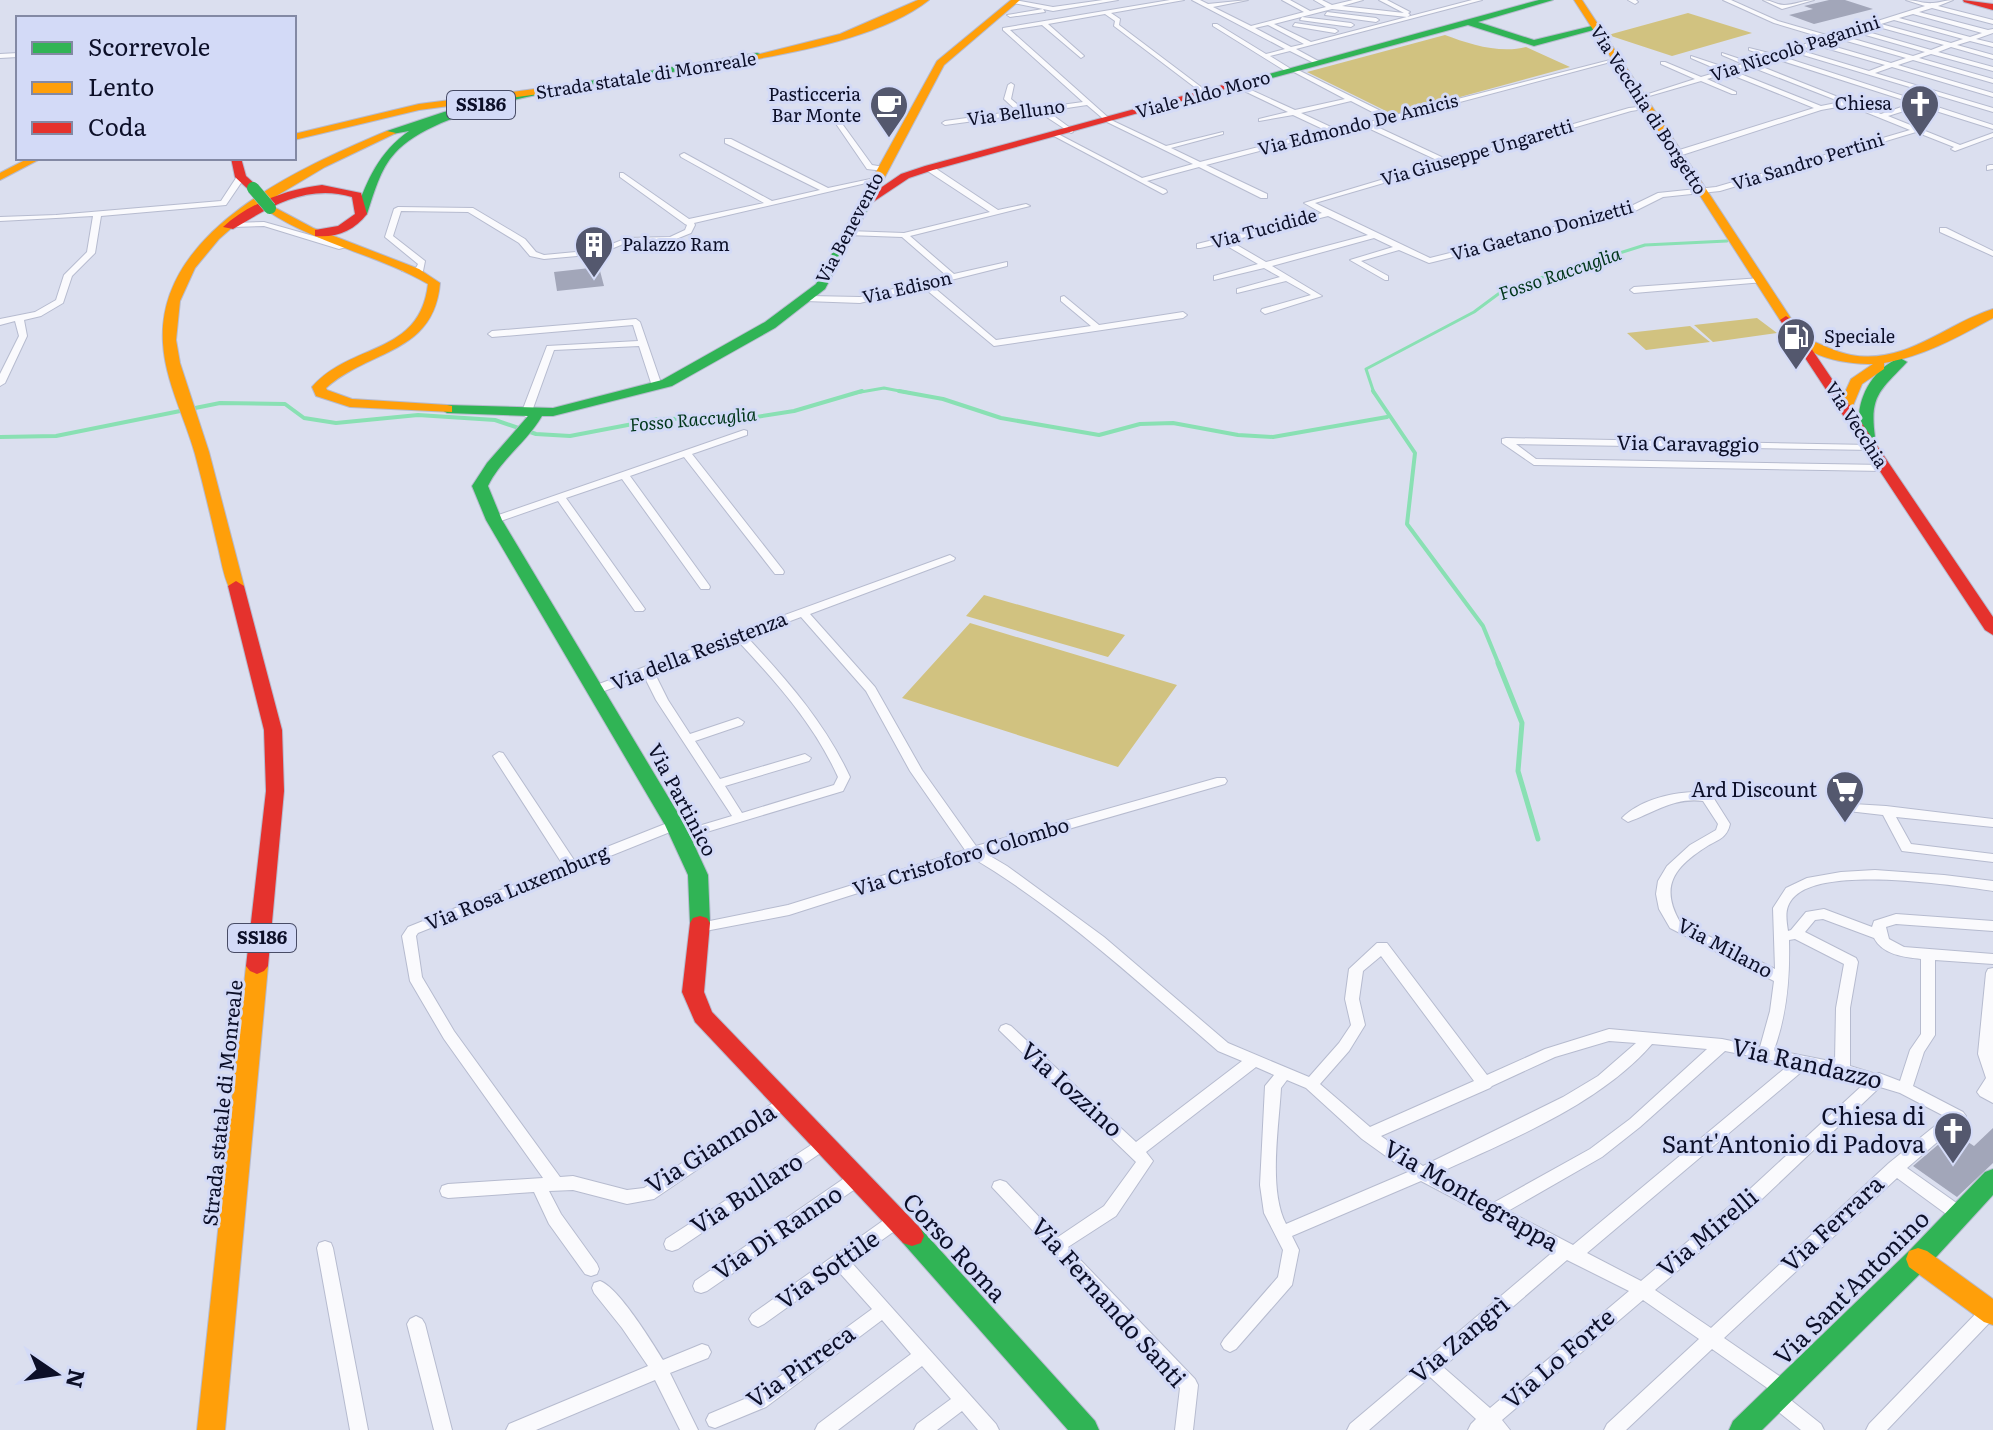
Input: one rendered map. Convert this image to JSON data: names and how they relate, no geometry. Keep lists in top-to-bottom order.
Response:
{
  "streets": {
    "main road": [
      "Strada statale di Monreale",
      "Viale Aldo Moro",
      "SS186",
      "Via Vecchia di Borgetto",
      "Via Benevento",
      "Via Vecchia",
      "Via Partinico",
      "Corso Roma",
      "Via Sant'Antonino"
    ],
    "street": [
      "Via Niccolò Paganini",
      "Via Belluno",
      "Via Edmondo De Amicis",
      "Via Giuseppe Ungaretti",
      "Via Sandro Pertini",
      "Via Tucidide",
      "Via Gaetano Donizetti",
      "Via Edison",
      "Via Caravaggio",
      "Via della Resistenza",
      "Via Cristoforo Colombo",
      "Via Rosa Luxemburg",
      "Via Milano",
      "Via Randazzo",
      "Via Iozzino",
      "Via Giannola",
      "Via Bullaro",
      "Via Montegrappa",
      "Via Ferrara",
      "Via Di Ranno",
      "Via Mirelli",
      "Via Sottile",
      "Via Fernando Santi",
      "Via Zangrì",
      "Via Lo Forte",
      "Via Pirreca"
    ]
  },
  "crossings": [
    ["Via Niccolò Paganini", "Via Vecchia di Borgetto"],
    ["Via Niccolò Paganini", "Via Giuseppe Ungaretti"],
    ["Viale Aldo Moro", "Via Benevento"],
    ["Via Vecchia di Borgetto", "Via Edmondo De Amicis"],
    ["Via Vecchia di Borgetto", "Via Giuseppe Ungaretti"],
    ["Via Vecchia di Borgetto", "Via Sandro Pertini"],
    ["Via Vecchia di Borgetto", "Via Gaetano Donizetti"],
    ["Via Vecchia di Borgetto", "Via Vecchia"],
    ["Via Giuseppe Ungaretti", "Via Tucidide"],
    ["Via Sandro Pertini", "Via Gaetano Donizetti"],
    ["Via Benevento", "Via Edison"],
    ["Via Benevento", "Via Partinico"],
    ["Via Vecchia", "Via Caravaggio"],
    ["Via della Resistenza", "Via Partinico"],
    ["Via della Resistenza", "Via Cristoforo Colombo"],
    ["Via della Resistenza", "Via Rosa Luxemburg"],
    ["Via della Resistenza", "Via Montegrappa"],
    ["Via Partinico", "Via Cristoforo Colombo"],
    ["Via Partinico", "Via Rosa Luxemburg"],
    ["Via Partinico", "Via Giannola"],
    ["Via Partinico", "Corso Roma"],
    ["Via Cristoforo Colombo", "Via Montegrappa"],
    ["Via Rosa Luxemburg", "Via Giannola"],
    ["Via Milano", "Via Randazzo"],
    ["Via Randazzo", "Via Montegrappa"],
    ["Via Randazzo", "Via Ferrara"],
    ["Via Randazzo", "Via Mirelli"],
    ["Via Randazzo", "Via Zangrì"],
    ["Via Giannola", "Corso Roma"],
    ["Via Bullaro", "Corso Roma"],
    ["Via Montegrappa", "Via Ferrara"],
    ["Via Montegrappa", "Via Mirelli"],
    ["Via Montegrappa", "Via Sant'Antonino"],
    ["Via Montegrappa", "Via Zangrì"],
    ["Via Montegrappa", "Via Lo Forte"],
    ["Via Di Ranno", "Corso Roma"],
    ["Via Mirelli", "Via Lo Forte"],
    ["Corso Roma", "Via Sottile"]
  ],
  "water": ["Fosso Raccuglia"],
  "places": {
    "church": ["Chiesa", "Chiesa di Sant'Antonio di Padova"],
    "cafe": ["Pasticceria Bar Monte"],
    "building": ["Palazzo Ram"],
    "fuel station": ["Speciale"],
    "supermarket": ["Ard Discount"]
  },
  "legend": ["Scorrevole", "Lento", "Coda"],
  "north": "right"
}
